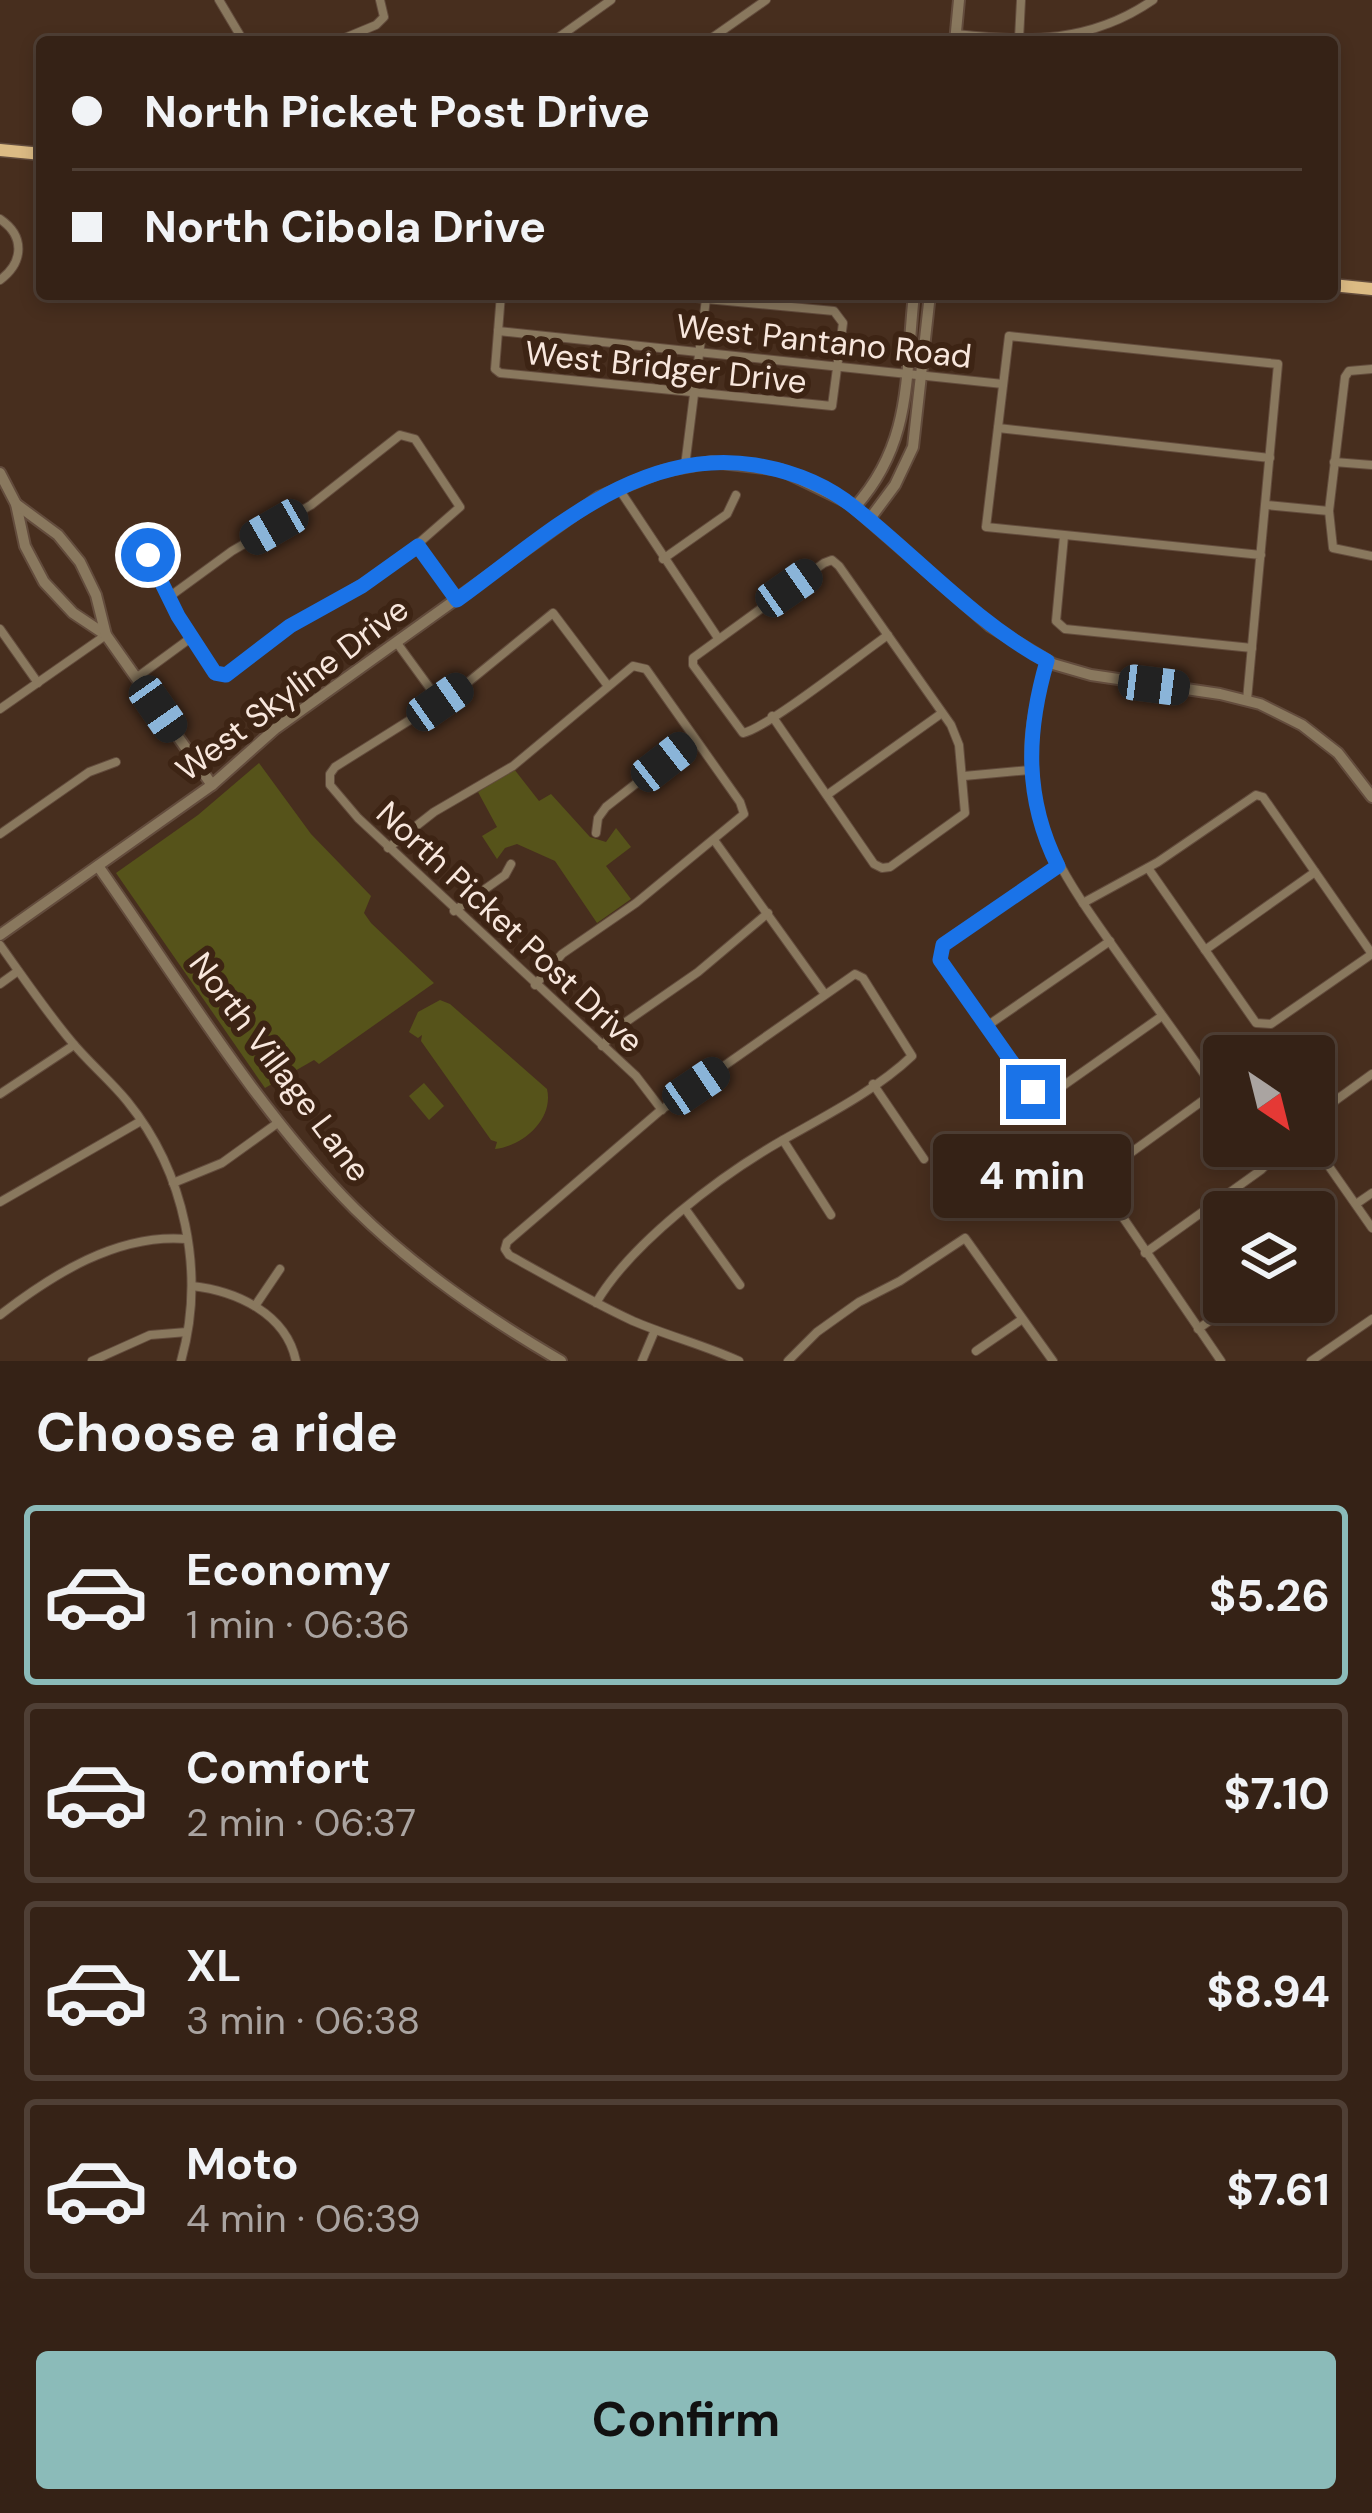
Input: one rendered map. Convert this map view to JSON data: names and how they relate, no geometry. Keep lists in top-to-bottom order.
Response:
{
  "streets": {
    "street": [
      "West Pantano Road",
      "West Bridger Drive",
      "West Skyline Drive",
      "North Picket Post Drive",
      "North Village Lane"
    ]
  },
  "crossings": [
    ["West Pantano Road", "West Bridger Drive"],
    ["West Skyline Drive", "North Village Lane"]
  ],
  "north": "bottom right",
  "page": {
    "banner": ["North Picket Post Drive", "North Cibola Drive"],
    "bubble": "4 min",
    "heading": "Choose a ride",
    "list": [
      {
        "name": "Economy",
        "note": "1 min · 06:36",
        "value": "$5.26"
      },
      {
        "name": "Comfort",
        "note": "2 min · 06:37",
        "value": "$7.10"
      },
      {
        "name": "XL",
        "note": "3 min · 06:38",
        "value": "$8.94"
      },
      {
        "name": "Moto",
        "note": "4 min · 06:39",
        "value": "$7.61"
      }
    ],
    "buttons": "Confirm"
  }
}
